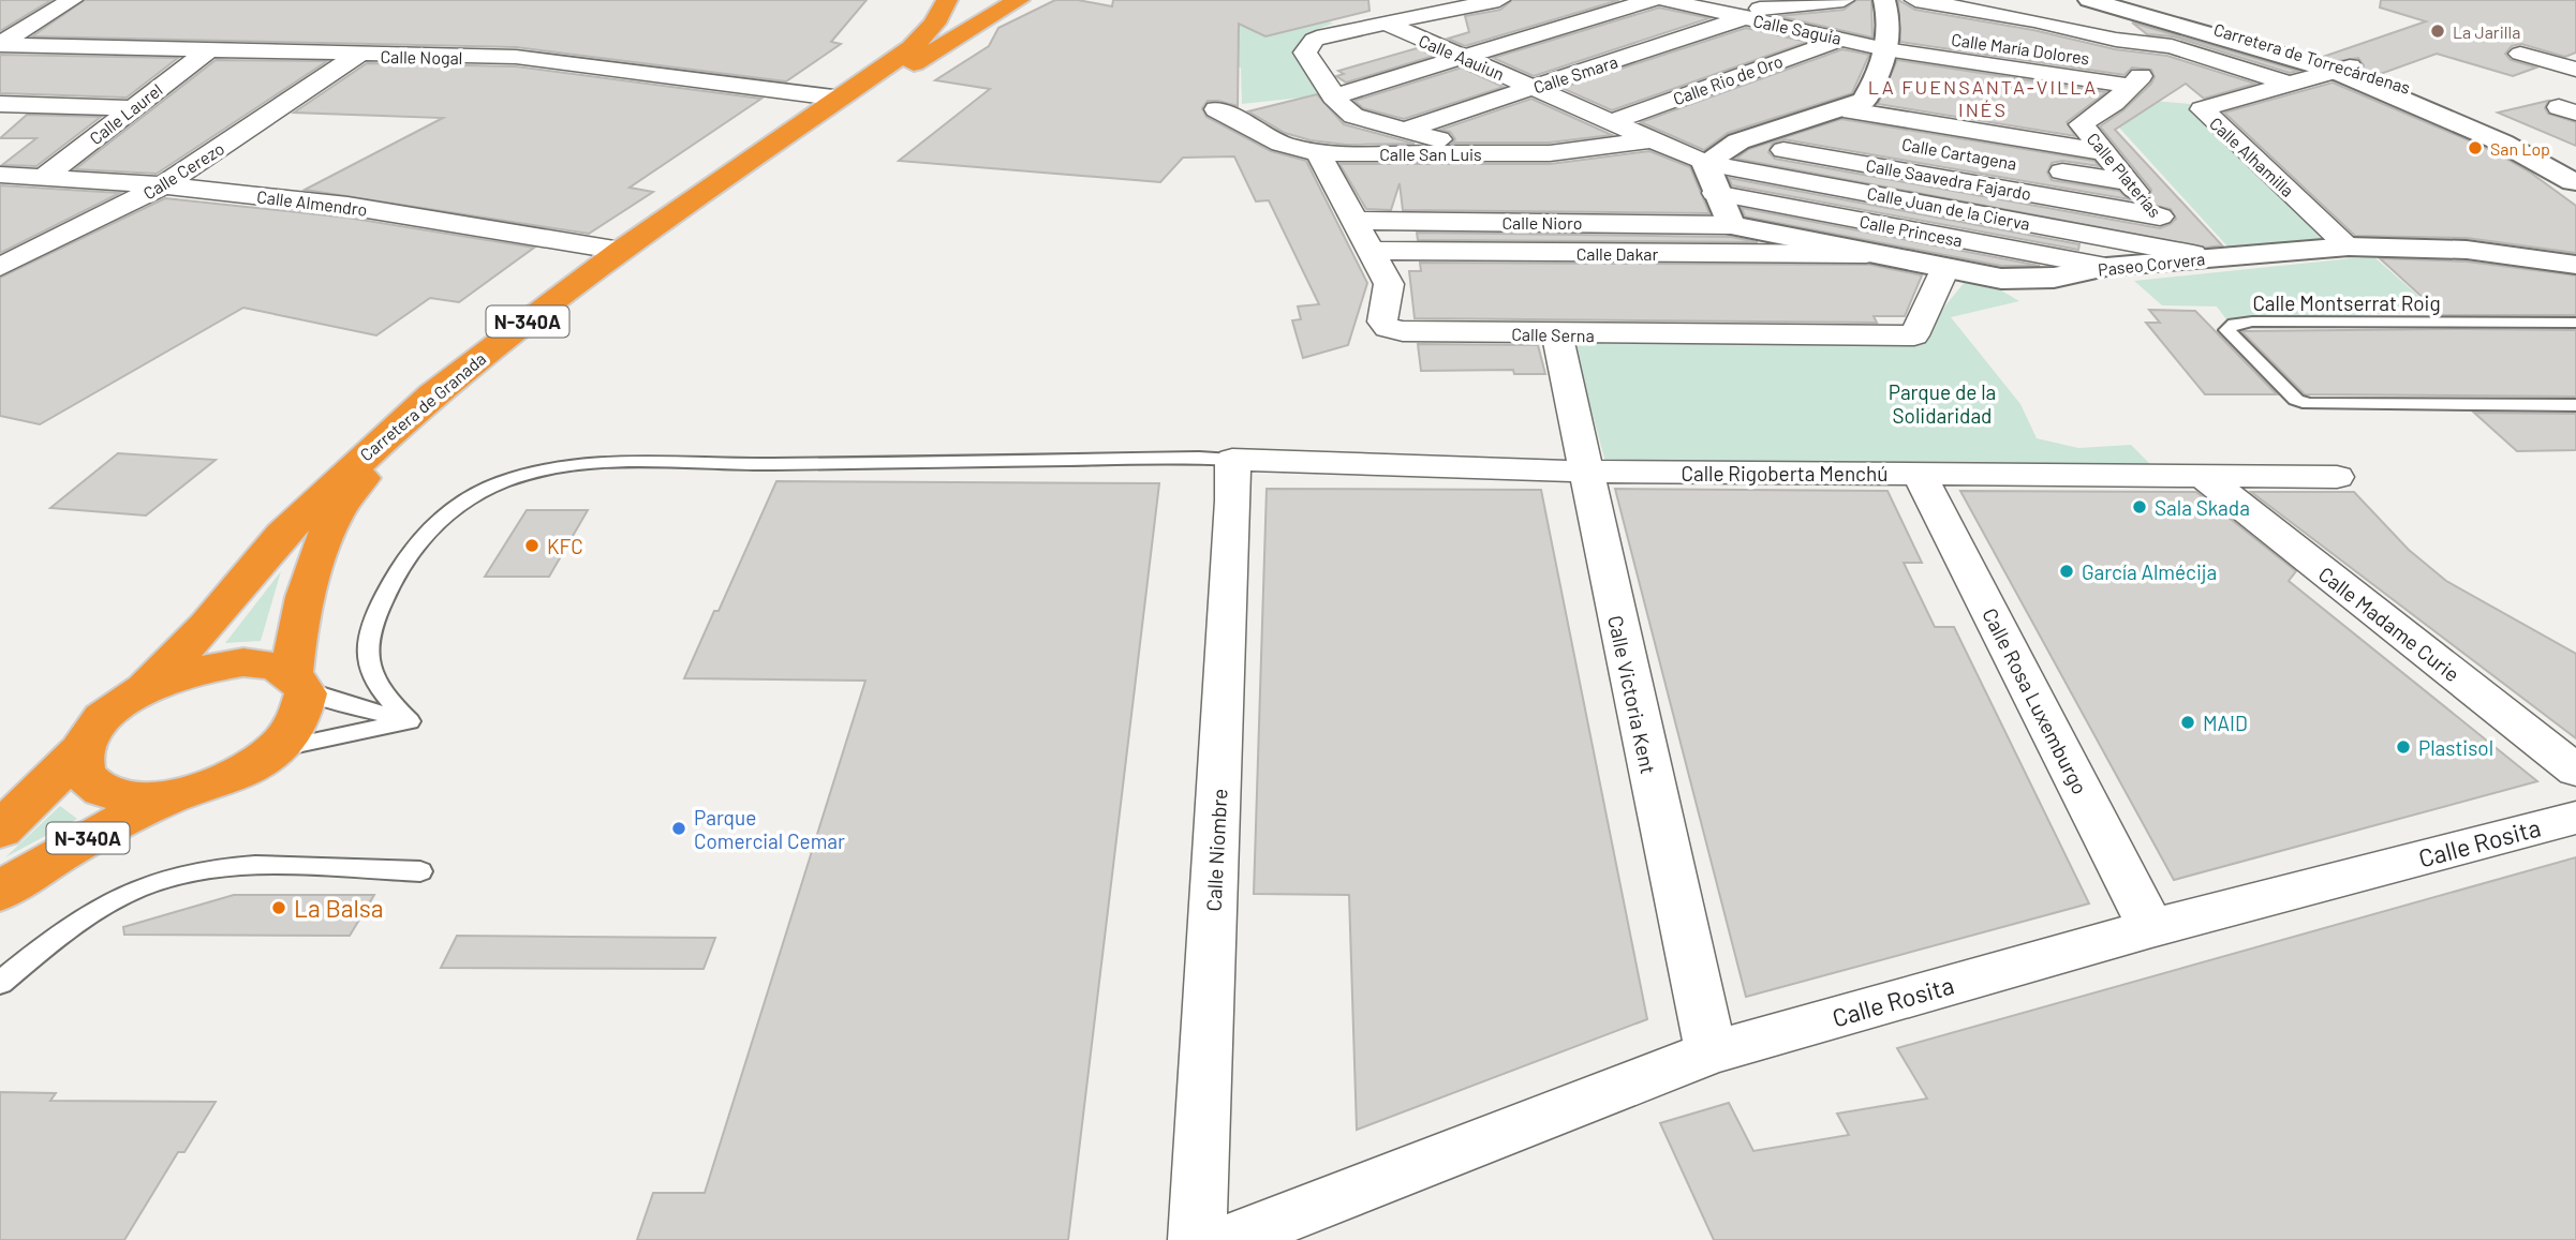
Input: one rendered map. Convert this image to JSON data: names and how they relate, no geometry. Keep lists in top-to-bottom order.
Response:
{
  "streets": {
    "highway": ["N-340A", "Carretera de Granada"],
    "street": [
      "Calle Saguia",
      "Calle María Dolores",
      "Calle Nogal",
      "Calle Aauiun",
      "Carretera de Torrecárdenas",
      "Calle Smara",
      "Calle Rio de Oro",
      "Calle Laurel",
      "Calle San Luis",
      "Calle Cartagena",
      "Calle Alhamilla",
      "Calle Cerezo",
      "Calle Platerías",
      "Calle Saavedra Fajardo",
      "Calle Almendro",
      "Calle Juan de la Cierva",
      "Calle Nioro",
      "Calle Princesa",
      "Calle Dakar",
      "Paseo Corvera",
      "Calle Serna",
      "Calle Rigoberta Menchú",
      "Calle Madame Curie",
      "Calle Victoria Kent",
      "Calle Rosa Luxemburgo",
      "Calle Rosita",
      "Calle Niombre"
    ],
    "lane": ["Calle Montserrat Roig"]
  },
  "crossings": [
    ["Calle Saguia", "Calle María Dolores"],
    ["Calle Saguia", "Calle Smara"],
    ["Calle Saguia", "Calle Rio de Oro"],
    ["Calle María Dolores", "Calle Platerías"],
    ["Calle Nogal", "Calle Laurel"],
    ["Calle Nogal", "Calle Cerezo"],
    ["Calle Nogal", "Carretera de Granada"],
    ["Calle Aauiun", "Calle Smara"],
    ["Calle Aauiun", "Calle Rio de Oro"],
    ["Calle Aauiun", "Calle San Luis"],
    ["Calle Aauiun", "Calle Juan de la Cierva"],
    ["Carretera de Torrecárdenas", "Calle Alhamilla"],
    ["Calle Laurel", "Calle Almendro"],
    ["Calle San Luis", "Calle Serna"],
    ["Calle Cartagena", "Calle Platerías"],
    ["Calle Alhamilla", "Paseo Corvera"],
    ["Calle Cerezo", "Calle Almendro"],
    ["Calle Platerías", "Calle Saavedra Fajardo"],
    ["Calle Platerías", "Calle Juan de la Cierva"],
    ["Calle Platerías", "Paseo Corvera"],
    ["Calle Almendro", "Carretera de Granada"],
    ["Calle Juan de la Cierva", "Paseo Corvera"],
    ["Calle Nioro", "Paseo Corvera"],
    ["Calle Nioro", "Calle Serna"],
    ["Calle Princesa", "Paseo Corvera"],
    ["Calle Dakar", "Paseo Corvera"],
    ["Calle Dakar", "Calle Serna"],
    ["Paseo Corvera", "Calle Serna"],
    ["N-340A", "Carretera de Granada"],
    ["Calle Serna", "Calle Victoria Kent"],
    ["Calle Rigoberta Menchú", "Calle Madame Curie"],
    ["Calle Rigoberta Menchú", "Calle Victoria Kent"],
    ["Calle Rigoberta Menchú", "Calle Rosa Luxemburgo"],
    ["Calle Rigoberta Menchú", "Calle Niombre"],
    ["Calle Victoria Kent", "Calle Rosita"],
    ["Calle Rosa Luxemburgo", "Calle Rosita"]
  ],
  "districts": ["LA FUENSANTA-VILLA INÉS"],
  "parks": ["Parque de la Solidaridad"],
  "places": [
    "La Jarilla",
    "San Lop",
    "Sala Skada",
    "KFC",
    "García Almécija",
    "MAID",
    "Plastisol",
    "Parque Comercial Cemar",
    "La Balsa"
  ]
}
